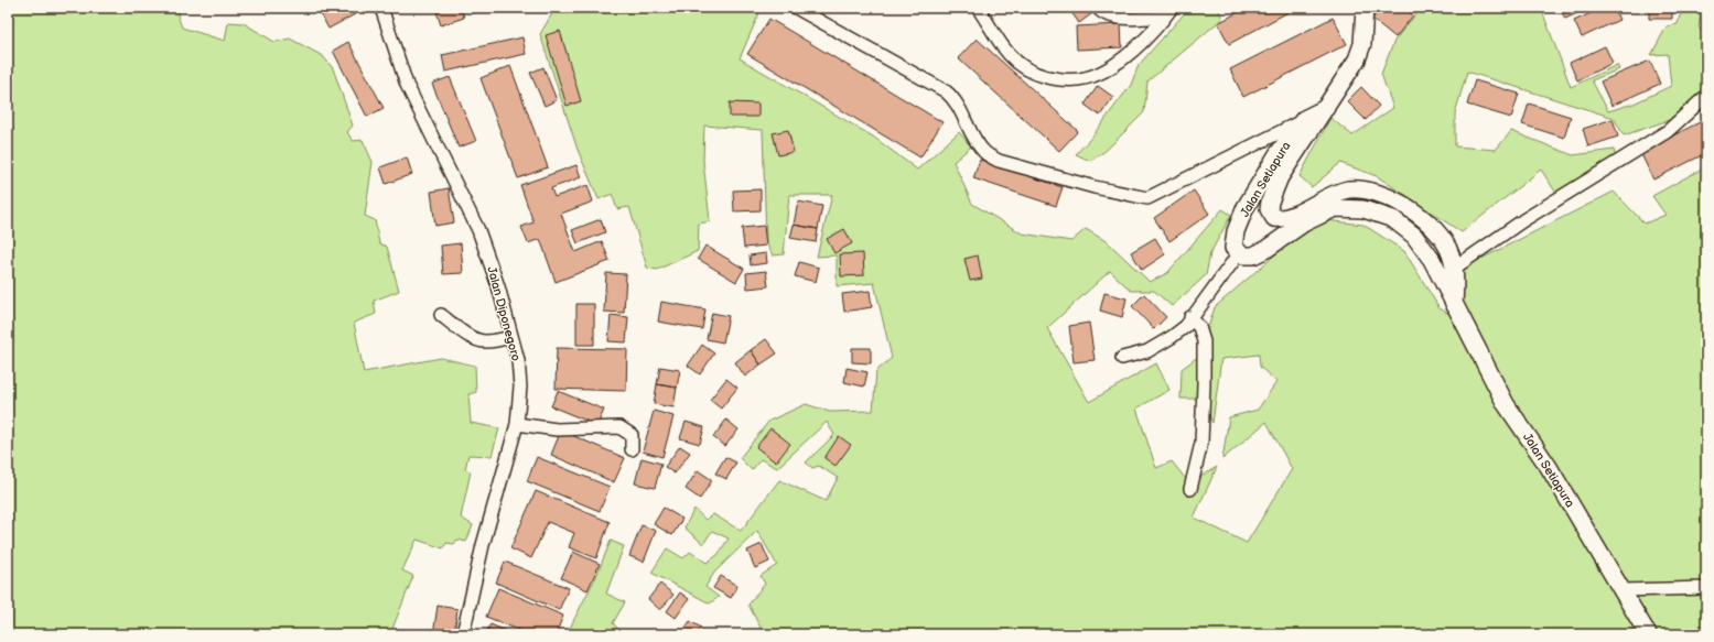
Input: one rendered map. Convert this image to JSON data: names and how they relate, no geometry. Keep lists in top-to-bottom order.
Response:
{
  "streets": {
    "street": ["Jalan Setiapura", "Jalan Diponegoro"]
  }
}
